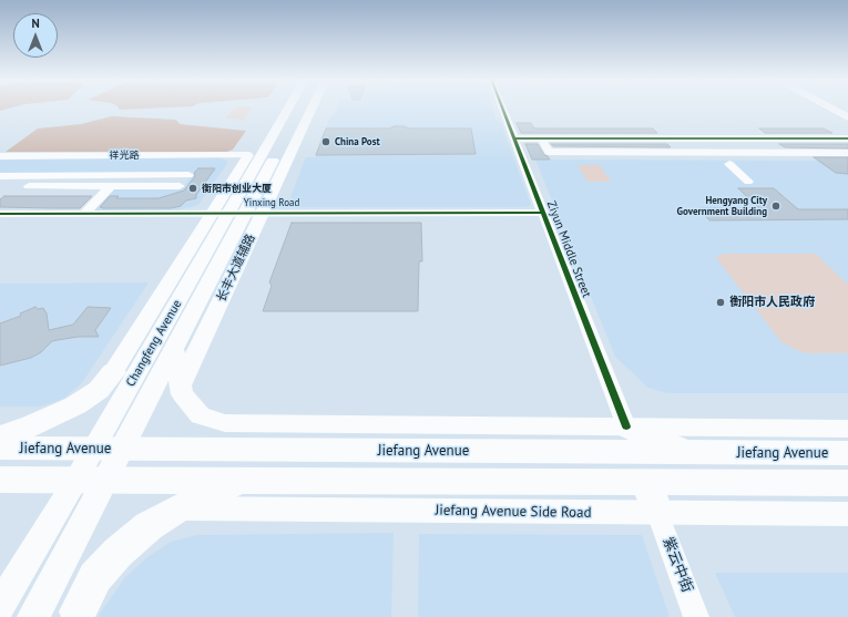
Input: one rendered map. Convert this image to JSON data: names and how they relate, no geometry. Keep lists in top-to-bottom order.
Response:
{
  "streets": {
    "highway": ["Jiefang Avenue"],
    "main road": ["长丰大道辅路", "Changfeng Avenue", "Jiefang Avenue Side Road"],
    "street": [
      "祥光路",
      "Yinxing Road",
      "Ziyun Middle Street",
      "紫云中街"
    ]
  },
  "crossings": [
    ["祥光路", "Changfeng Avenue"],
    ["Yinxing Road", "Ziyun Middle Street"],
    ["Yinxing Road", "长丰大道辅路"],
    ["Yinxing Road", "Changfeng Avenue"],
    ["长丰大道辅路", "Changfeng Avenue"],
    ["Changfeng Avenue", "Jiefang Avenue"],
    ["Jiefang Avenue Side Road", "紫云中街"]
  ],
  "places": [
    "China Post",
    "衡阳市创业大厦",
    "Hengyang City Government Building",
    "衡阳市人民政府"
  ],
  "north": "top"
}
